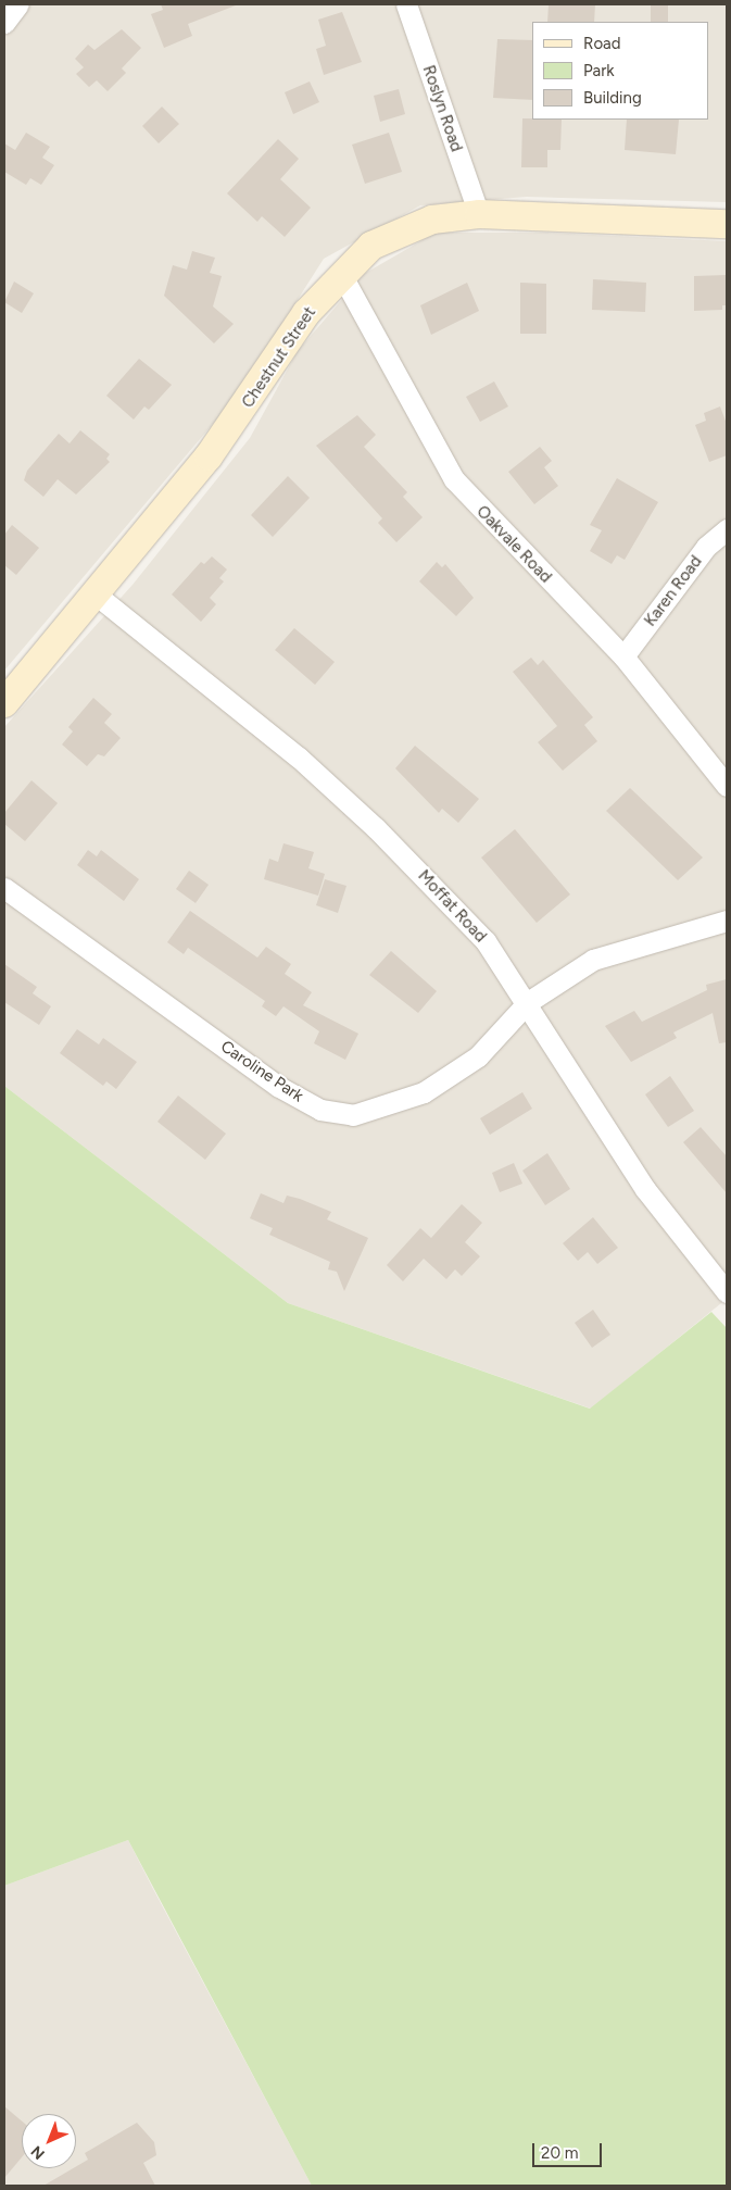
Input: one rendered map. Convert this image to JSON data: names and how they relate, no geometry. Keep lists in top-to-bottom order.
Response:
{
  "streets": {
    "main road": ["Chestnut Street"],
    "street": [
      "Roslyn Road",
      "Oakvale Road",
      "Karen Road",
      "Moffat Road",
      "Caroline Park"
    ]
  },
  "crossings": [
    ["Roslyn Road", "Chestnut Street"],
    ["Chestnut Street", "Oakvale Road"],
    ["Chestnut Street", "Moffat Road"],
    ["Oakvale Road", "Karen Road"],
    ["Moffat Road", "Caroline Park"]
  ],
  "legend": ["Road", "Park", "Building"],
  "scale_bar": "20 m",
  "north": "bottom left"
}
